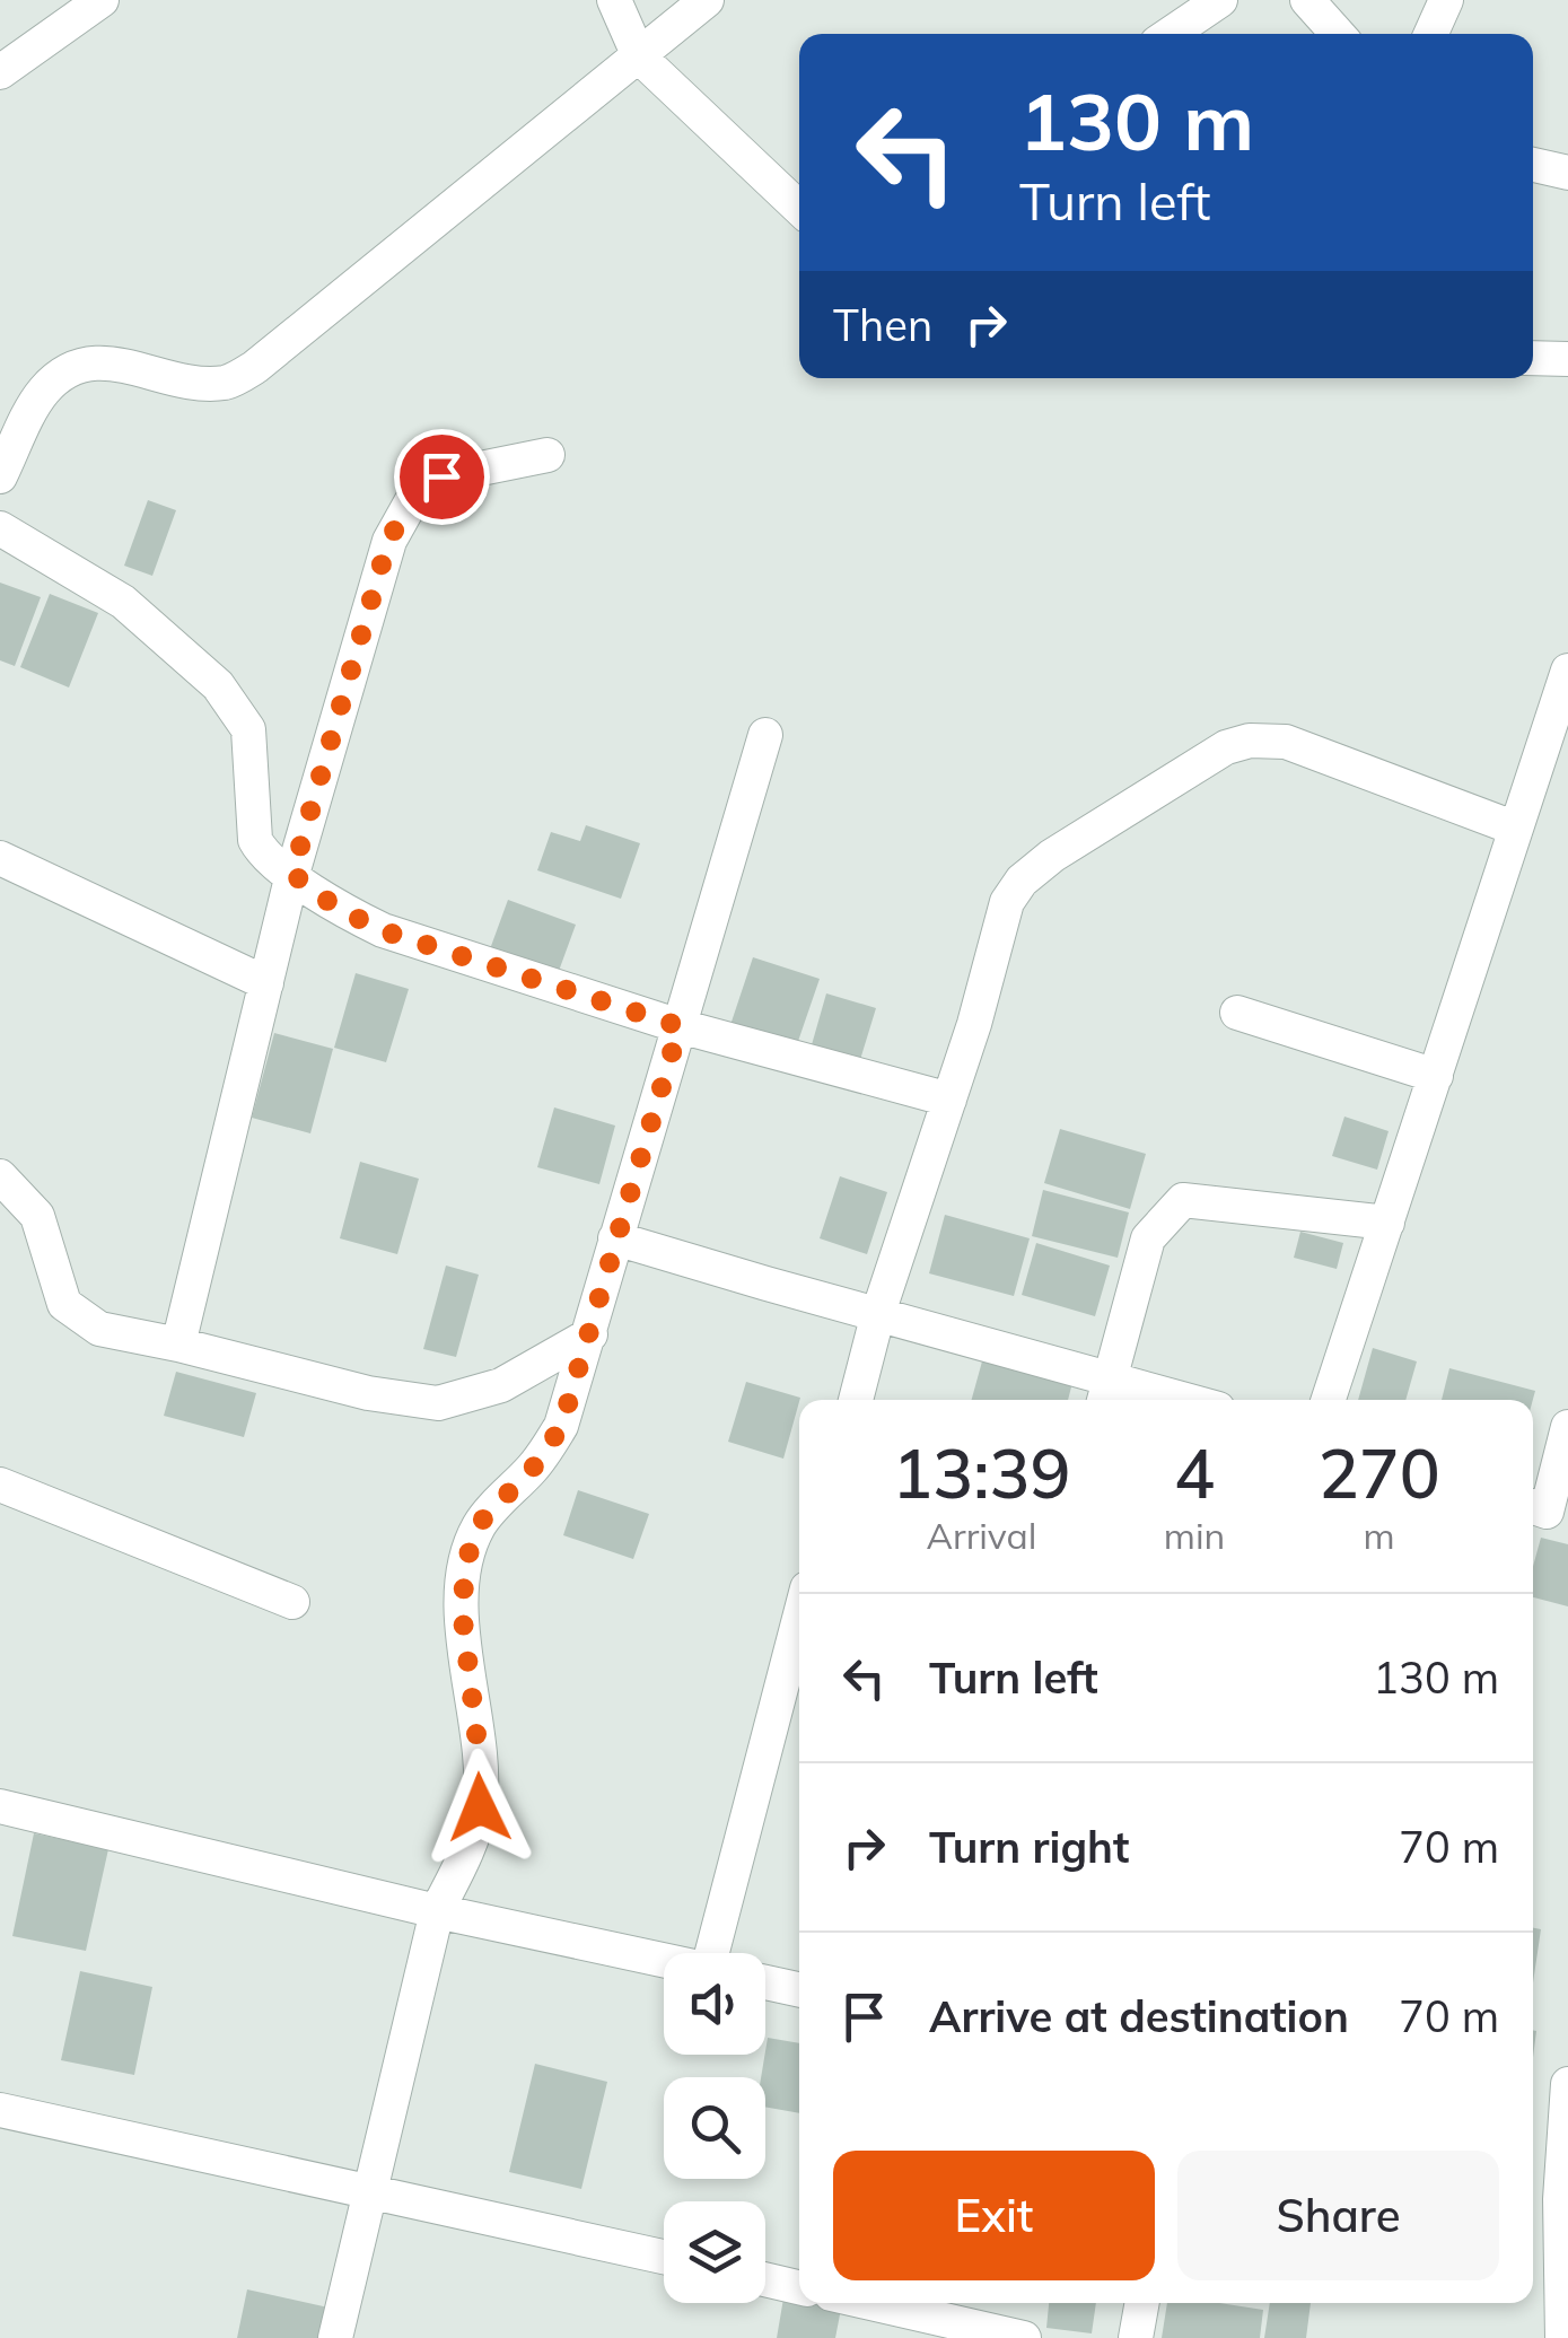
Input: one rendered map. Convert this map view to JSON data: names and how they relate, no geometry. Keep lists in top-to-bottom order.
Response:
{
  "page": {
    "turn": ["130 m", "Turn left"],
    "then": "Then",
    "eta": [
      "13:39",
      "Arrival",
      "4",
      "min",
      "270",
      "m"
    ],
    "list": [
      {
        "name": "Turn left",
        "value": "130 m"
      },
      {
        "name": "Turn right",
        "value": "70 m"
      },
      {
        "name": "Arrive at destination",
        "value": "70 m"
      }
    ],
    "buttons": ["Exit", "Share"]
  }
}
